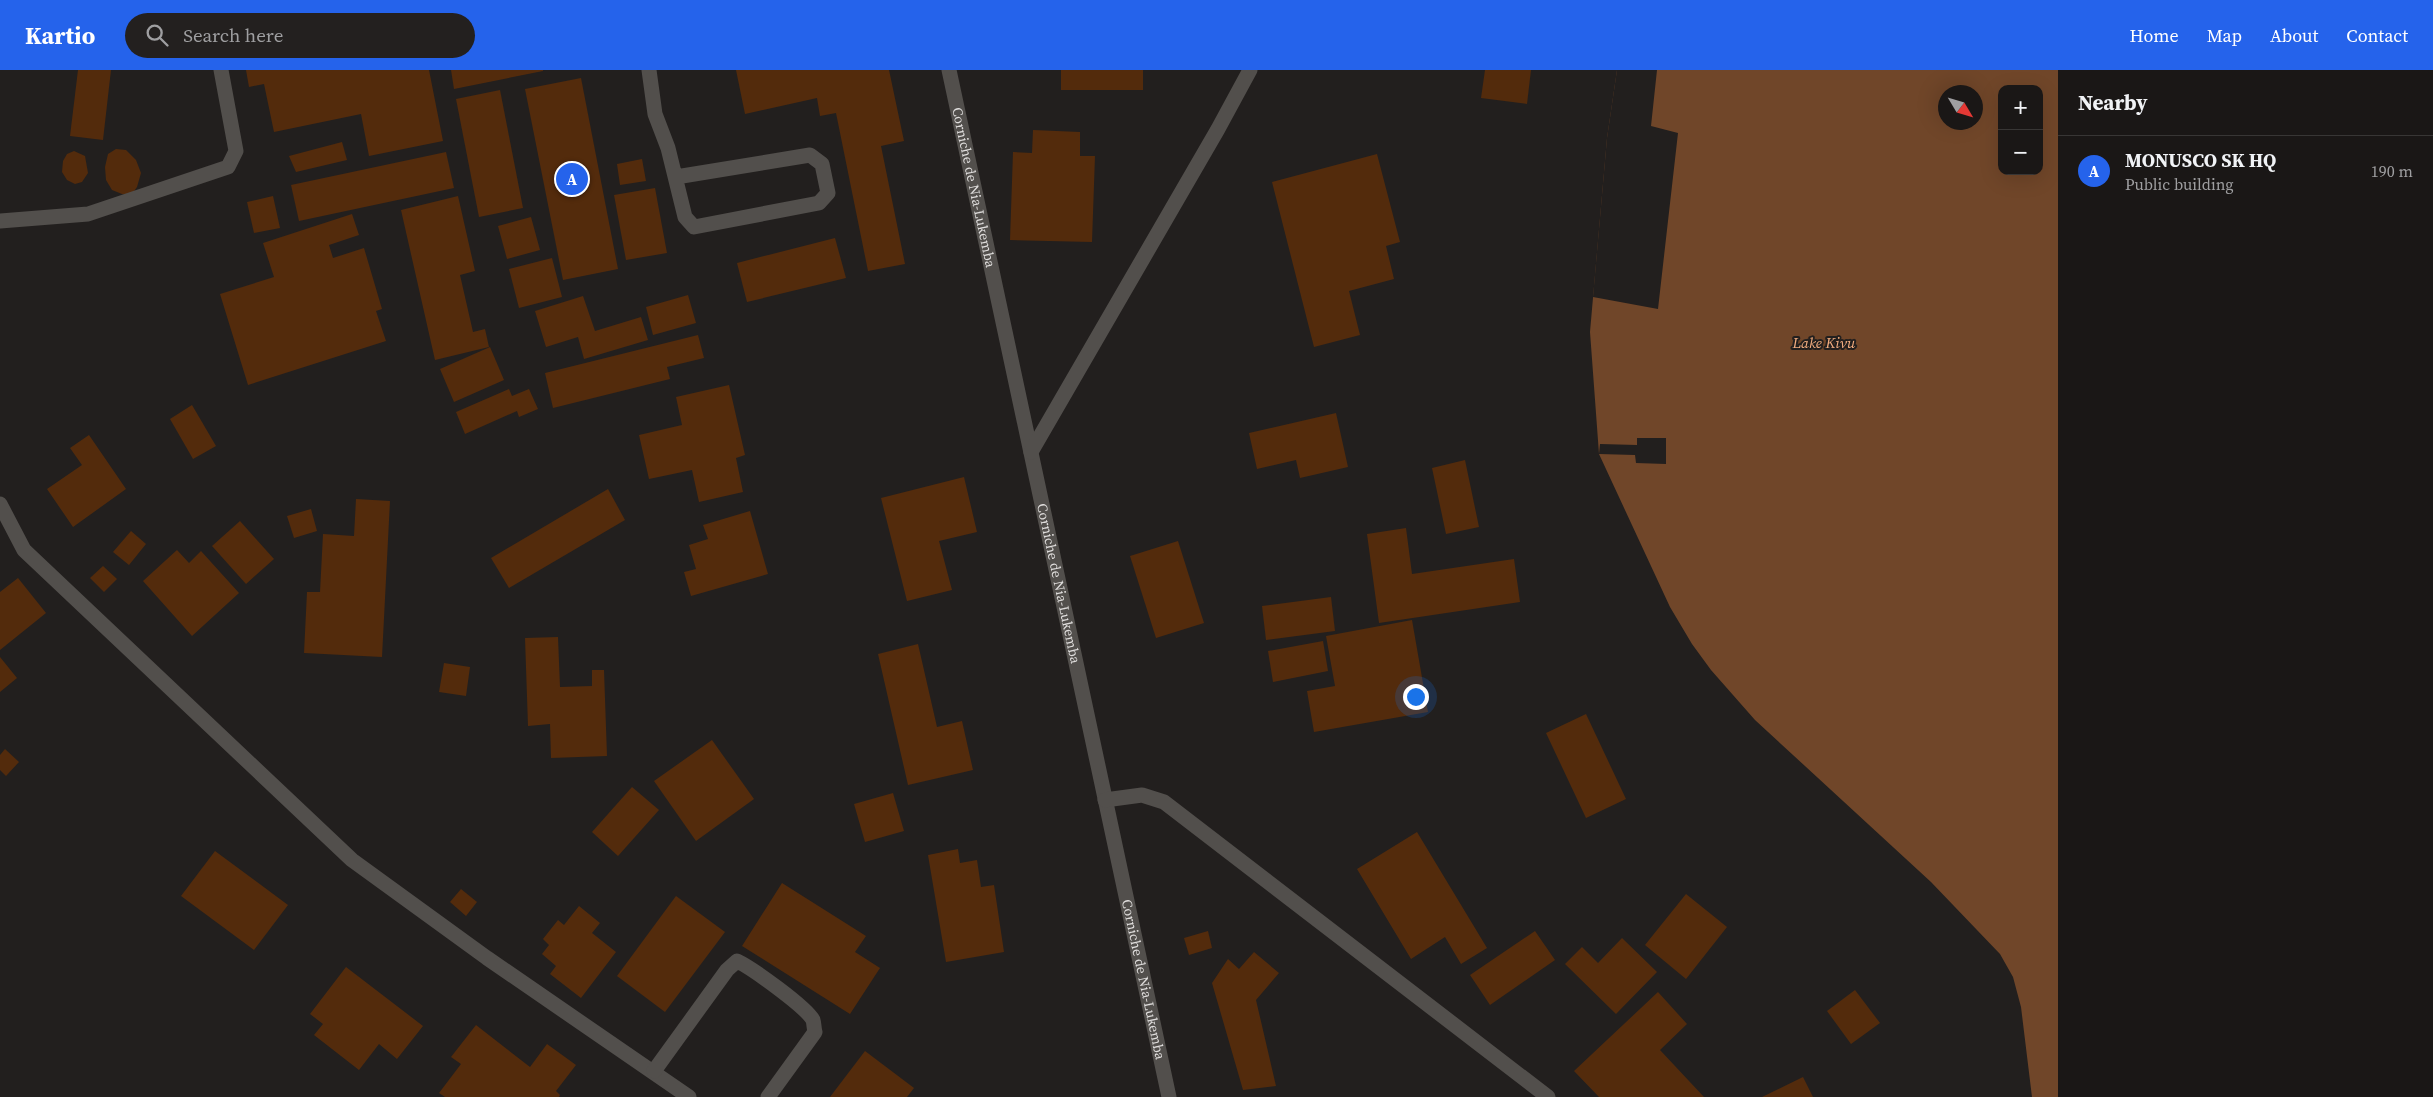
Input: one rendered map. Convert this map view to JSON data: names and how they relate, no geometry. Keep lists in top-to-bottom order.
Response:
{
  "streets": {
    "street": ["Corniche de Nia-Lukemba"]
  },
  "water": ["Lake Kivu"],
  "north": "bottom right",
  "page": {
    "header": "Kartio",
    "search": "Search here",
    "nav": [
      "Home",
      "Map",
      "About",
      "Contact"
    ],
    "heading": "Nearby",
    "map_buttons": ["+", "−"],
    "list": [
      {
        "mark": "A",
        "name": "MONUSCO SK HQ",
        "note": "Public building",
        "value": "190 m"
      }
    ],
    "pins": "A"
  }
}
